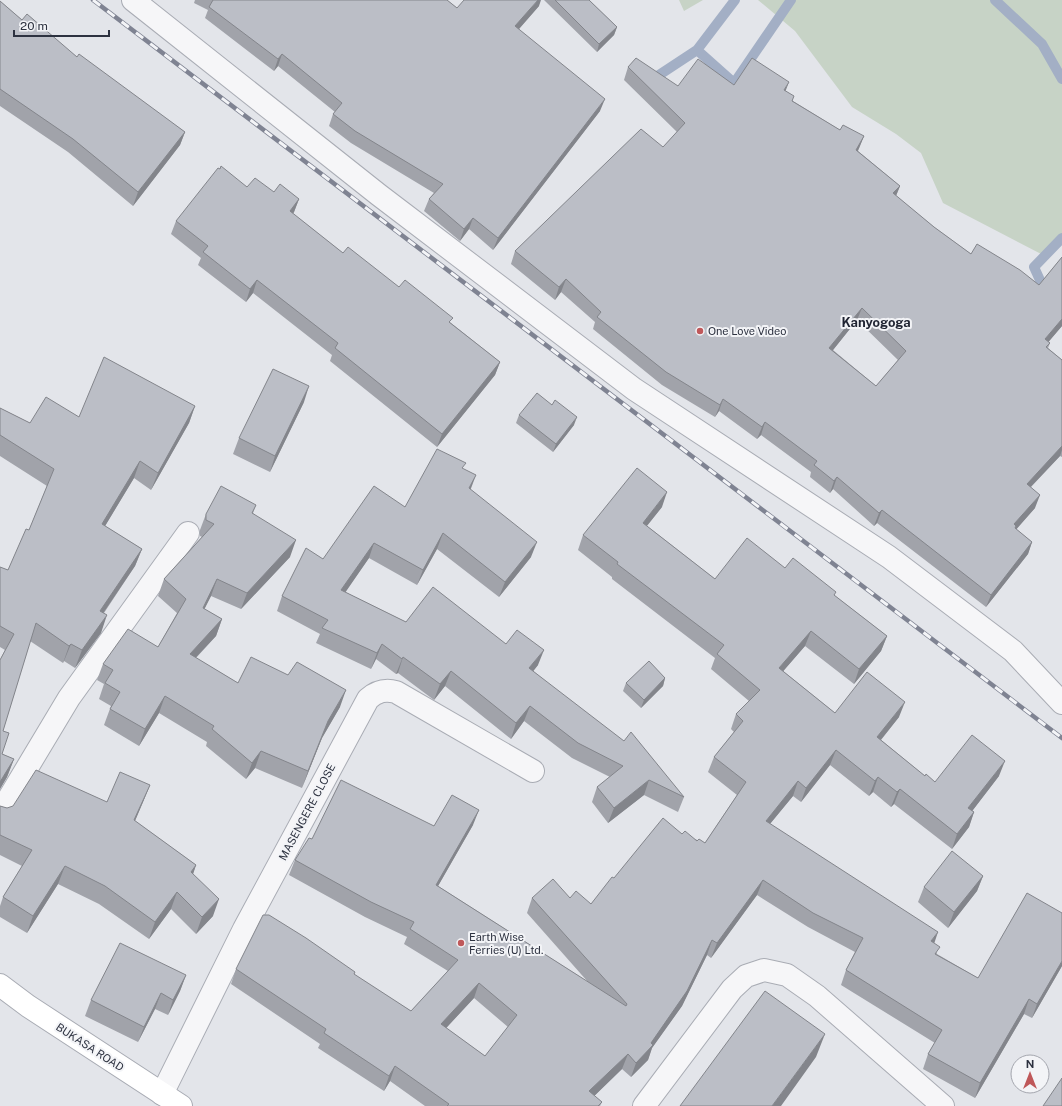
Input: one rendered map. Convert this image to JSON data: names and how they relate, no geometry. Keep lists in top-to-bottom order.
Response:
{
  "streets": {
    "street": ["MASENGERE CLOSE", "BUKASA ROAD"]
  },
  "crossings": [
    ["MASENGERE CLOSE", "BUKASA ROAD"]
  ],
  "districts": ["Kanyogoga"],
  "places": ["One Love Video", "Earth Wise Ferries (U) Ltd."],
  "scale_bar": "20 m",
  "north": "top"
}
